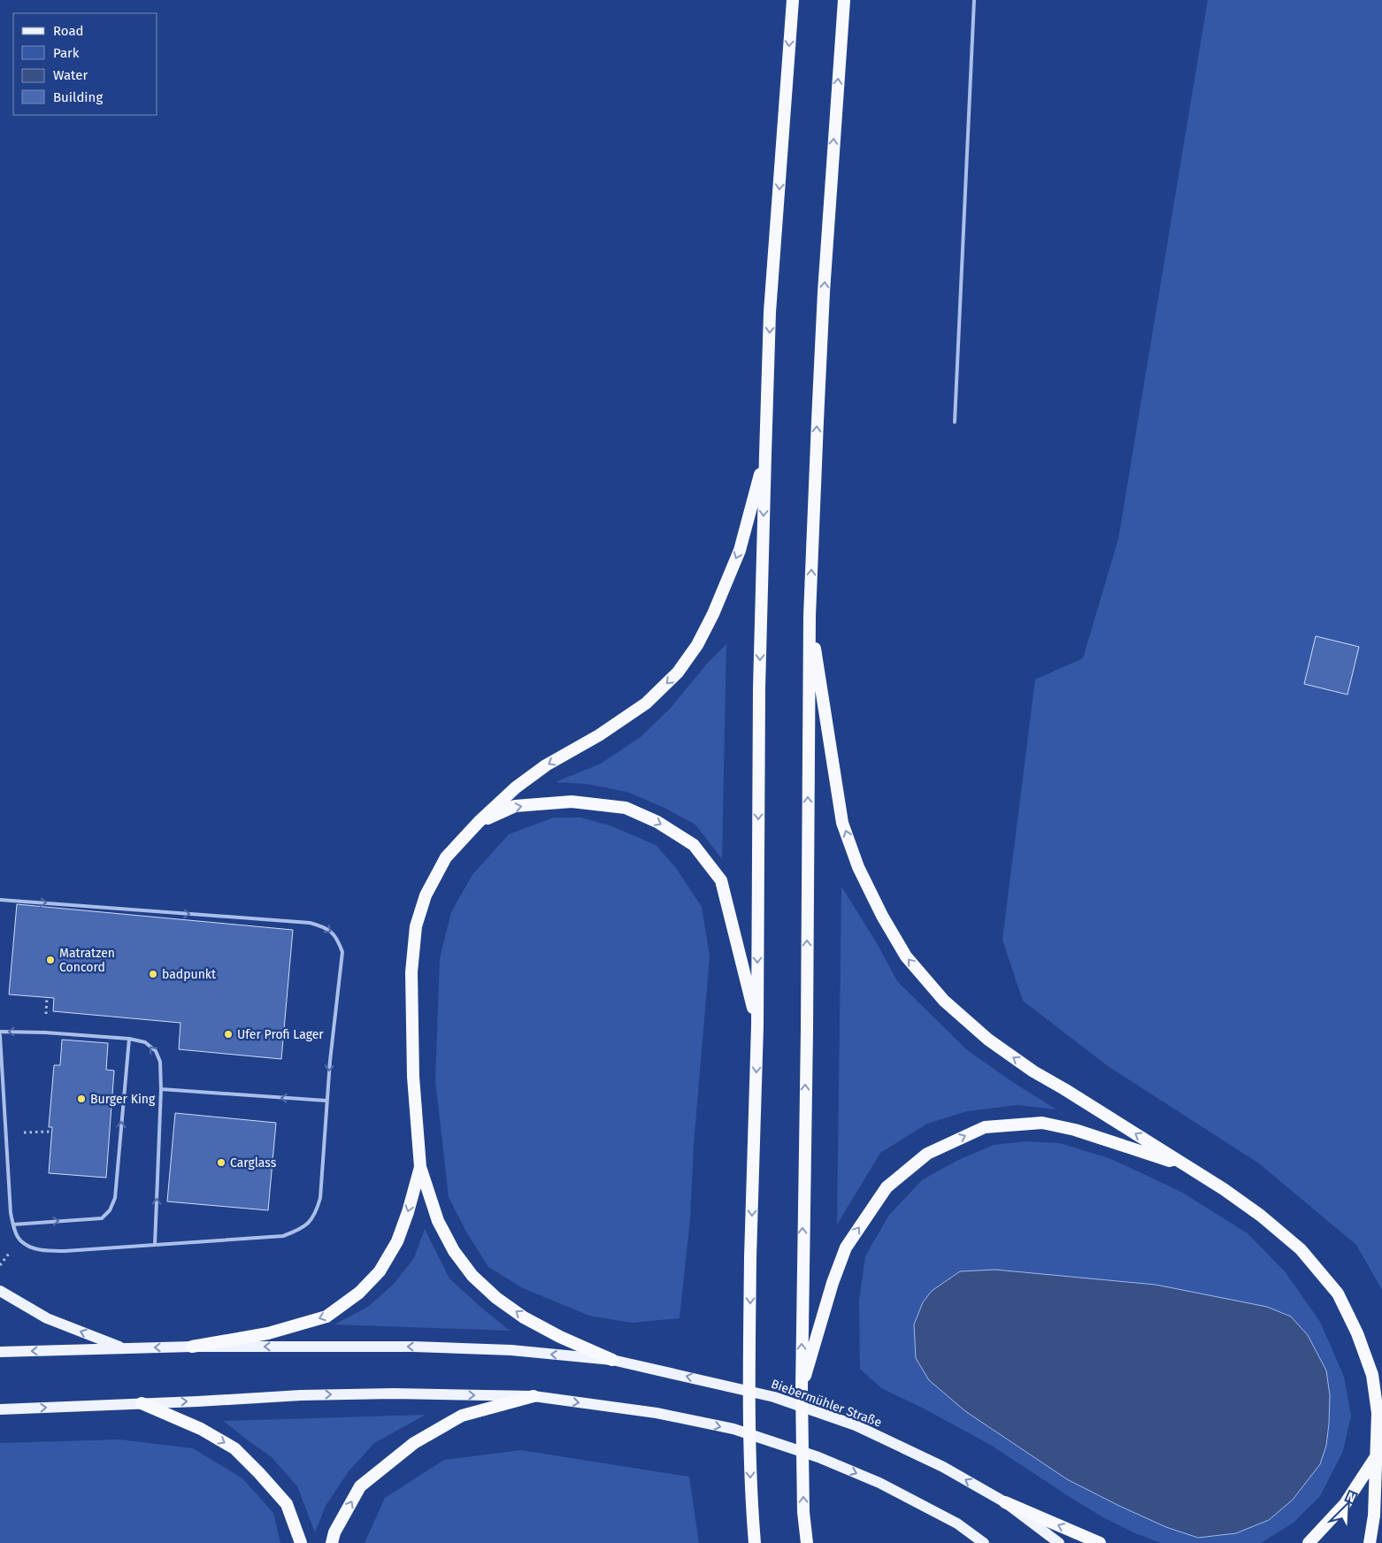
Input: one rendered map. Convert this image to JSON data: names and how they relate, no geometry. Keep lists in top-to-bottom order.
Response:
{
  "streets": {
    "main road": ["Biebermühler Straße"]
  },
  "places": [
    "Matratzen Concord",
    "badpunkt",
    "Ufer Profi Lager",
    "Burger King",
    "Carglass"
  ],
  "legend": [
    "Road",
    "Park",
    "Water",
    "Building"
  ],
  "north": "top right"
}
